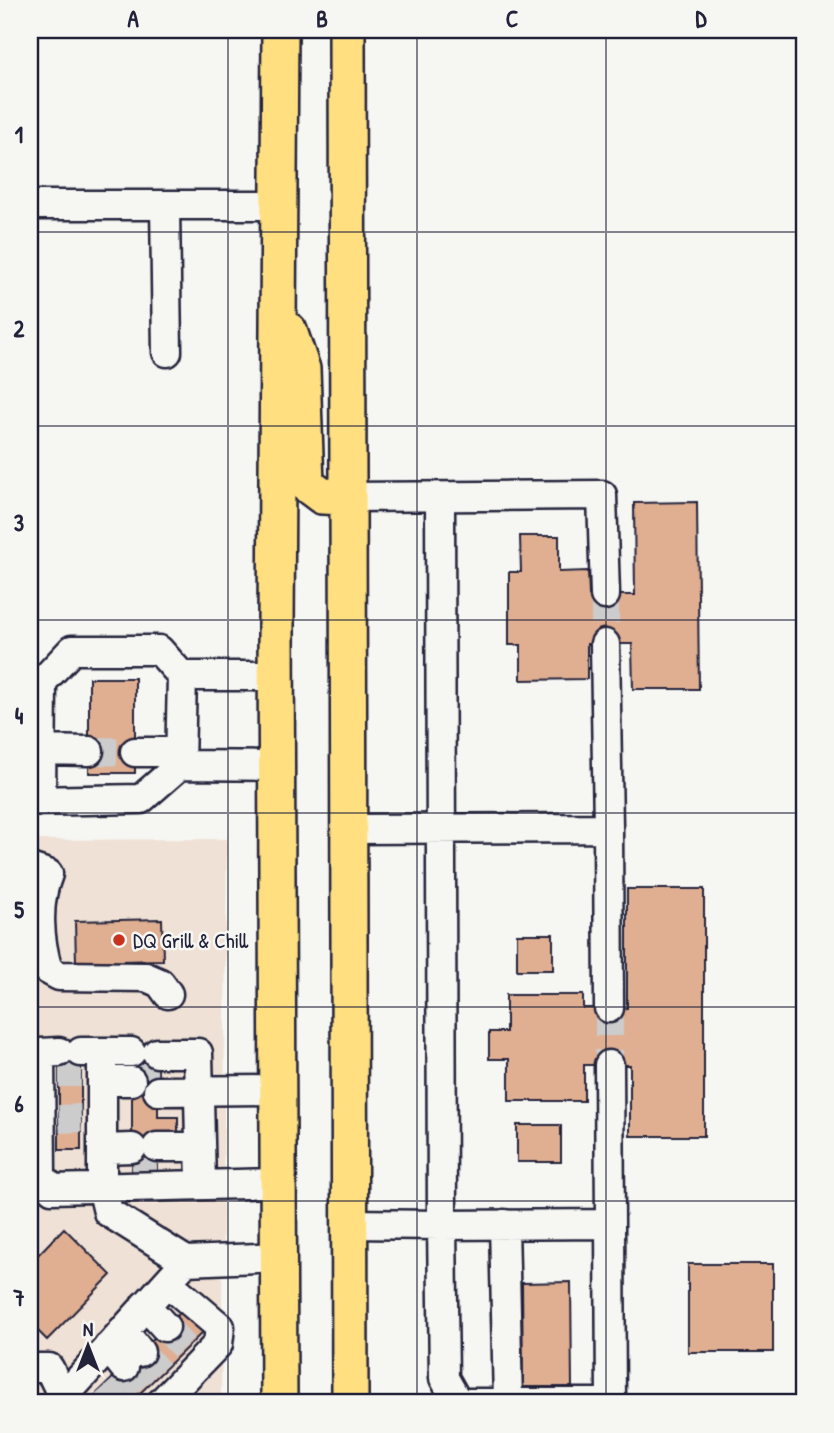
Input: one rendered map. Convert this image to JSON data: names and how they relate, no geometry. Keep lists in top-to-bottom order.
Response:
{
  "places": ["DQ Grill & Chill"],
  "north": "top",
  "grid": {
    "columns": [
      "A",
      "B",
      "C",
      "D"
    ],
    "rows": [
      "1",
      "2",
      "3",
      "4",
      "5",
      "6",
      "7"
    ]
  }
}
